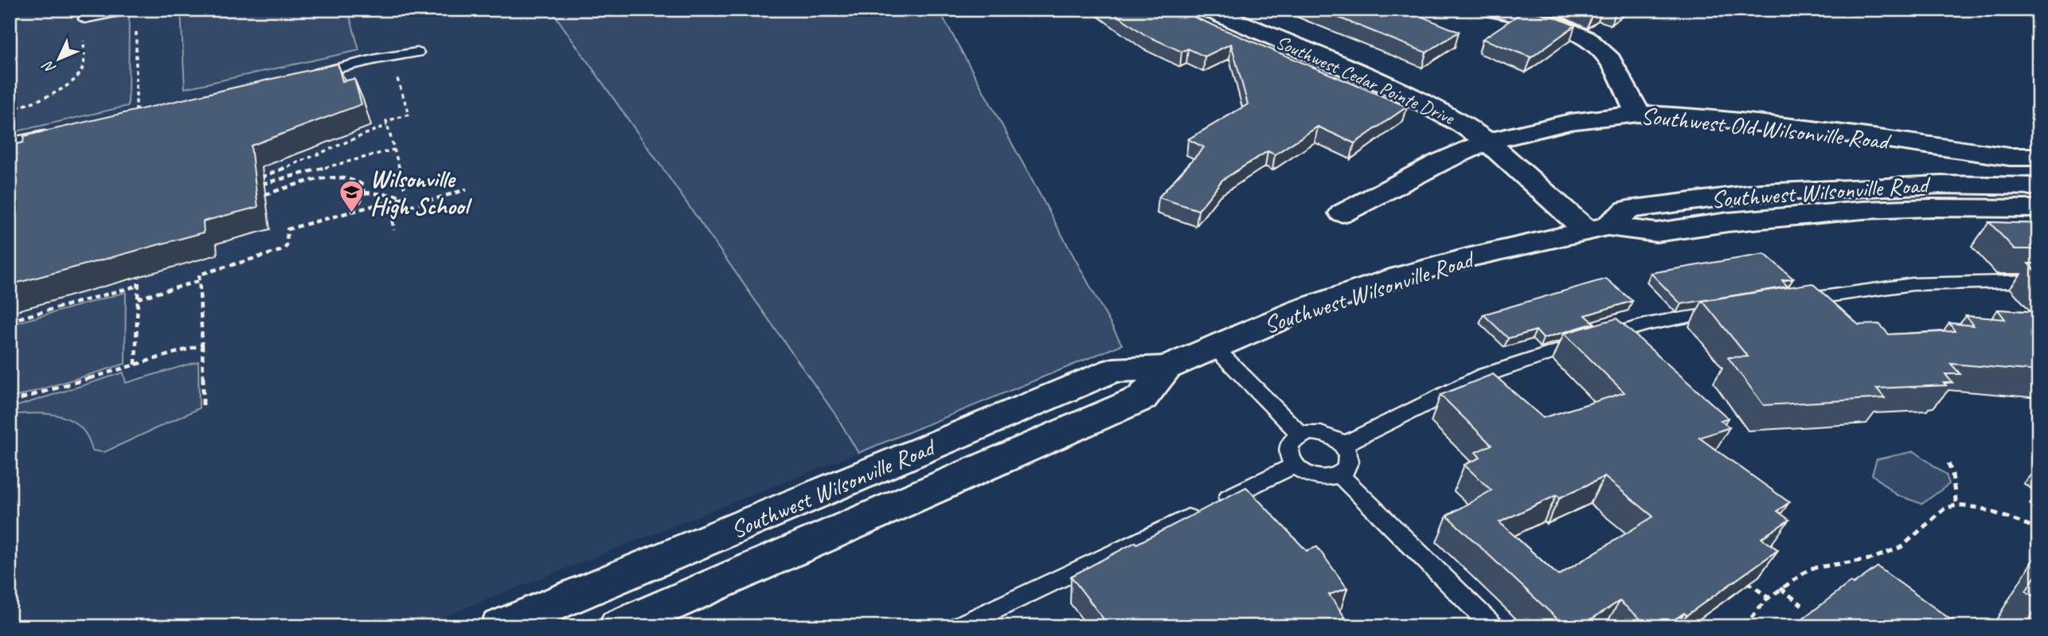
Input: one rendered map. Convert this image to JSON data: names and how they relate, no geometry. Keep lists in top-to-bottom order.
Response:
{
  "streets": {
    "main road": ["Southwest Cedar Pointe Drive", "Southwest Old Wilsonville Road", "Southwest Wilsonville Road"]
  },
  "crossings": [
    ["Southwest Cedar Pointe Drive", "Southwest Old Wilsonville Road"],
    ["Southwest Cedar Pointe Drive", "Southwest Wilsonville Road"]
  ],
  "places": {
    "school or university": ["Wilsonville High School"]
  },
  "north": "bottom left"
}
